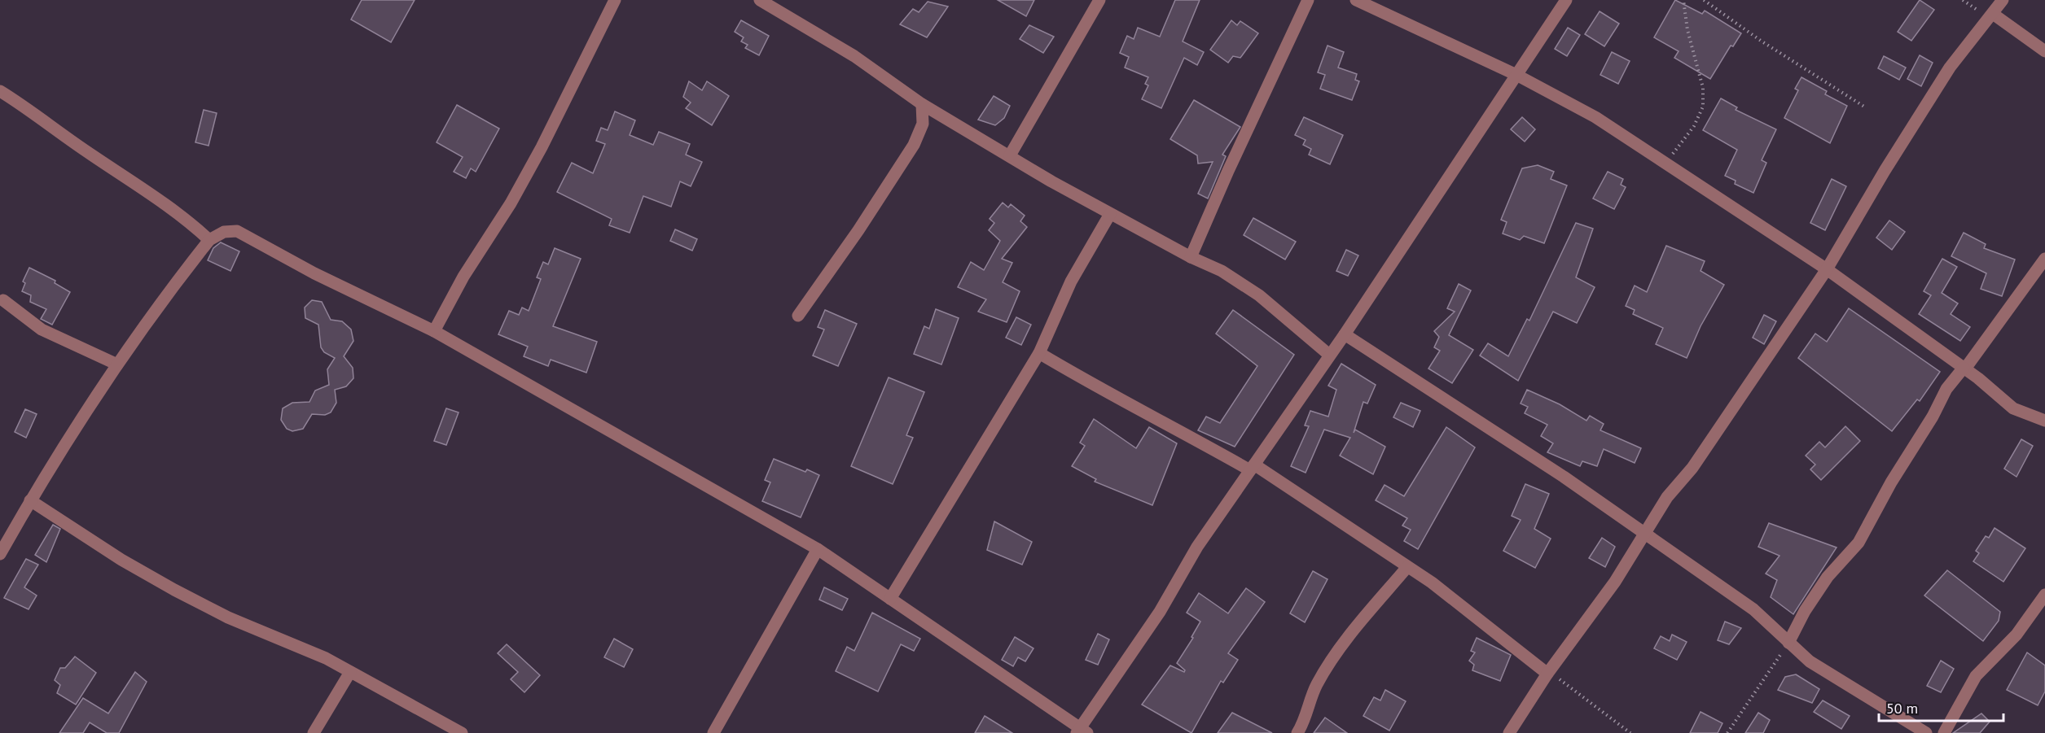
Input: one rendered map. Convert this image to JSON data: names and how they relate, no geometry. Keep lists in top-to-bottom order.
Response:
{
  "scale_bar": "50 m"
}
